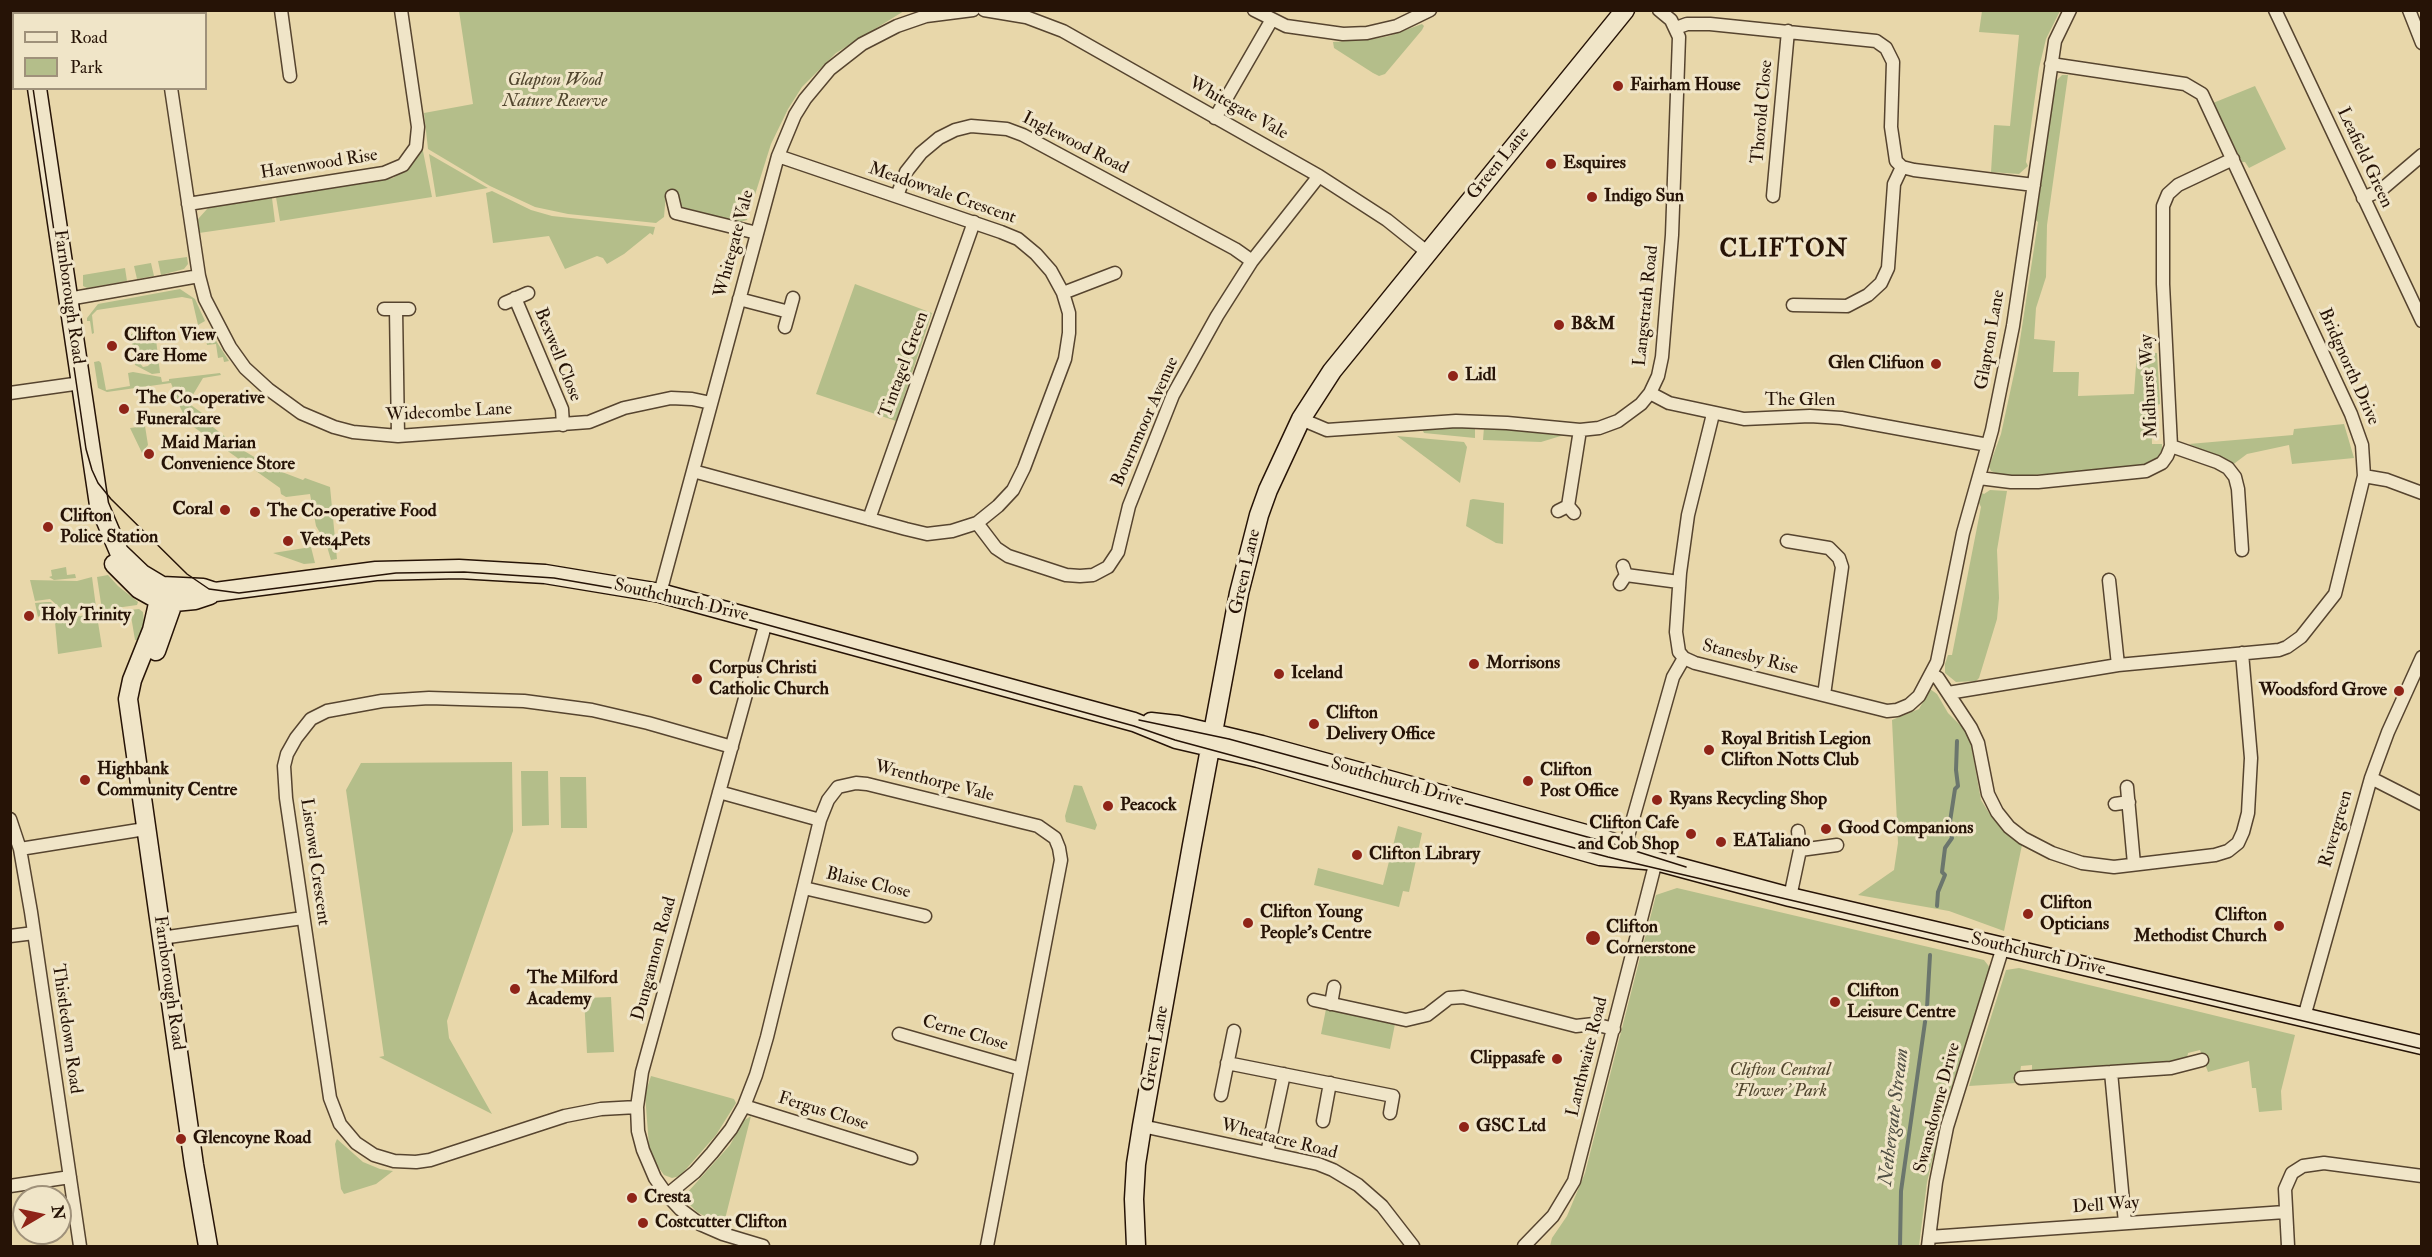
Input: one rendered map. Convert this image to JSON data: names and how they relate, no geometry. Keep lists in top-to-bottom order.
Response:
{
  "streets": {
    "street": [
      "Whitegate Vale",
      "Thorold Close",
      "Inglewood Road",
      "Leafield Green",
      "Green Lane",
      "Havenwood Rise",
      "Meadowvale Crescent",
      "Farnborough Road",
      "Langstrath Road",
      "Glapton Lane",
      "Bexwell Close",
      "Tintagel Green",
      "Bridgnorth Drive",
      "Midhurst Way",
      "The Glen",
      "Widecombe Lane",
      "Bournmoor Avenue",
      "Southchurch Drive",
      "Stanesby Rise",
      "Wrenthorpe Vale",
      "Rivergreen",
      "Listowel Crescent",
      "Blaise Close",
      "Dungannon Road",
      "Thistledown Road",
      "Cerne Close",
      "Lanthwaite Road",
      "Swansdowne Drive",
      "Fergus Close",
      "Wheatacre Road",
      "Dell Way"
    ]
  },
  "crossings": [
    ["Whitegate Vale", "Green Lane"],
    ["Whitegate Vale", "Meadowvale Crescent"],
    ["Whitegate Vale", "Widecombe Lane"],
    ["Whitegate Vale", "Bournmoor Avenue"],
    ["Whitegate Vale", "Southchurch Drive"],
    ["Inglewood Road", "Meadowvale Crescent"],
    ["Inglewood Road", "Bournmoor Avenue"],
    ["Green Lane", "Langstrath Road"],
    ["Green Lane", "Southchurch Drive"],
    ["Green Lane", "Wheatacre Road"],
    ["Havenwood Rise", "Widecombe Lane"],
    ["Meadowvale Crescent", "Tintagel Green"],
    ["Meadowvale Crescent", "Bournmoor Avenue"],
    ["Farnborough Road", "Southchurch Drive"],
    ["Langstrath Road", "The Glen"],
    ["Glapton Lane", "Bridgnorth Drive"],
    ["Glapton Lane", "Midhurst Way"],
    ["Glapton Lane", "The Glen"],
    ["Glapton Lane", "Stanesby Rise"],
    ["Bexwell Close", "Widecombe Lane"],
    ["Bridgnorth Drive", "Midhurst Way"],
    ["The Glen", "Stanesby Rise"],
    ["Southchurch Drive", "Rivergreen"],
    ["Southchurch Drive", "Dungannon Road"],
    ["Southchurch Drive", "Lanthwaite Road"],
    ["Southchurch Drive", "Swansdowne Drive"],
    ["Wrenthorpe Vale", "Blaise Close"],
    ["Wrenthorpe Vale", "Dungannon Road"],
    ["Wrenthorpe Vale", "Cerne Close"],
    ["Wrenthorpe Vale", "Fergus Close"],
    ["Listowel Crescent", "Dungannon Road"],
    ["Swansdowne Drive", "Dell Way"]
  ],
  "districts": ["CLIFTON"],
  "water": ["Nethergate Stream"],
  "parks": ["Glapton Wood Nature Reserve", "Clifton Central 'Flower' Park"],
  "places": [
    "Fairham House",
    "Esquires",
    "Indigo Sun",
    "B&M",
    "Clifton View Care Home",
    "Glen Clifuon",
    "Lidl",
    "The Co-operative Funeralcare",
    "Maid Marian Convenience Store",
    "Coral",
    "The Co-operative Food",
    "Clifton Police Station",
    "Vets4Pets",
    "Holy Trinity",
    "Morrisons",
    "Iceland",
    "Corpus Christi Catholic Church",
    "Woodsford Grove",
    "Clifton Delivery Office",
    "Royal British Legion Clifton Notts Club",
    "Highbank Community Centre",
    "Clifton Post Office",
    "Ryans Recycling Shop",
    "Peacock",
    "Good Companions",
    "Clifton Cafe and Cob Shop",
    "EATaliano",
    "Clifton Library",
    "Clifton Opticians",
    "Clifton Young People's Centre",
    "Clifton Methodist Church",
    "Clifton Cornerstone",
    "The Milford Academy",
    "Clifton Leisure Centre",
    "Clippasafe",
    "GSC Ltd",
    "Glencoyne Road",
    "Cresta",
    "Costcutter Clifton"
  ],
  "legend": ["Road", "Park"],
  "north": "right"
}
